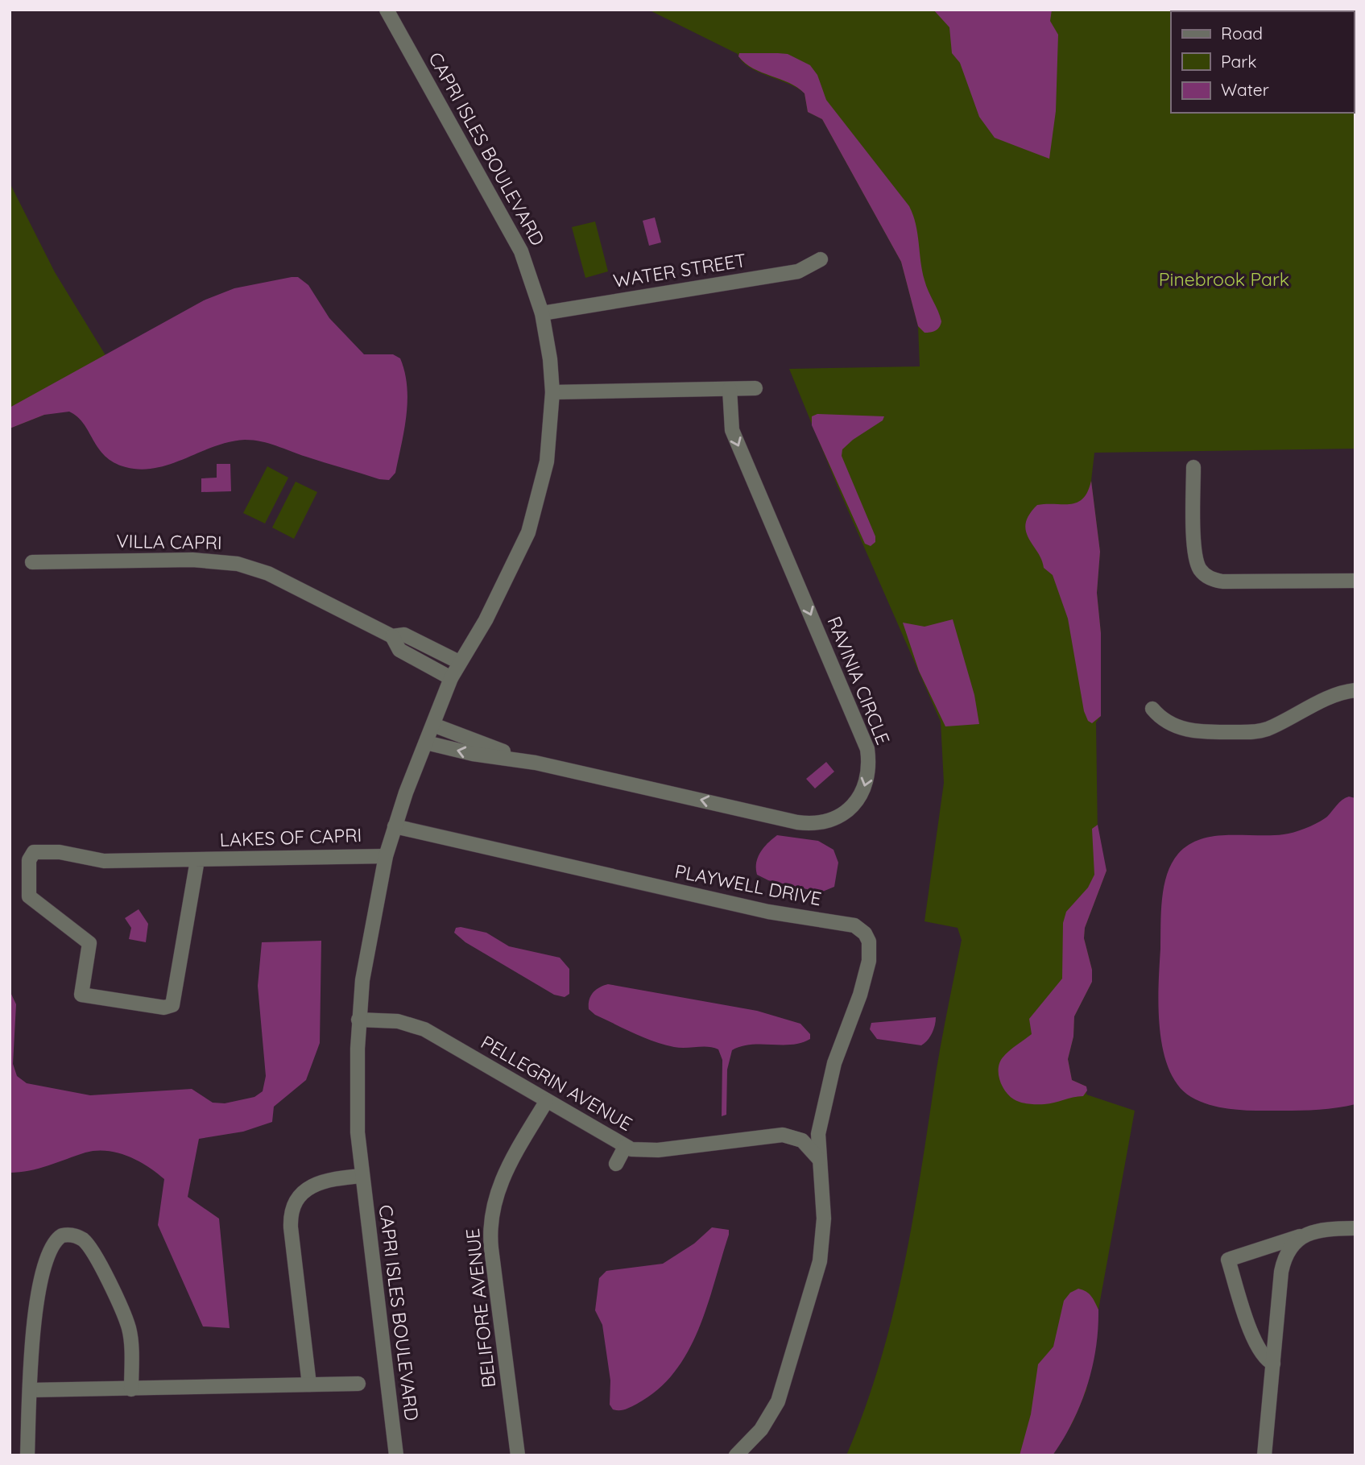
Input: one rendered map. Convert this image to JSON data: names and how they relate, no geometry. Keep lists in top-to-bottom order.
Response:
{
  "streets": {
    "street": [
      "CAPRI ISLES BOULEVARD",
      "WATER STREET",
      "VILLA CAPRI",
      "RAVINIA CIRCLE",
      "LAKES OF CAPRI",
      "PLAYWELL DRIVE",
      "PELLEGRIN AVENUE",
      "BELIFORE AVENUE"
    ]
  },
  "crossings": [
    ["CAPRI ISLES BOULEVARD", "WATER STREET"],
    ["CAPRI ISLES BOULEVARD", "RAVINIA CIRCLE"],
    ["CAPRI ISLES BOULEVARD", "LAKES OF CAPRI"],
    ["CAPRI ISLES BOULEVARD", "PLAYWELL DRIVE"],
    ["CAPRI ISLES BOULEVARD", "PELLEGRIN AVENUE"],
    ["PLAYWELL DRIVE", "PELLEGRIN AVENUE"],
    ["PELLEGRIN AVENUE", "BELIFORE AVENUE"]
  ],
  "parks": ["Pinebrook Park"],
  "legend": ["Road", "Park", "Water"]
}
